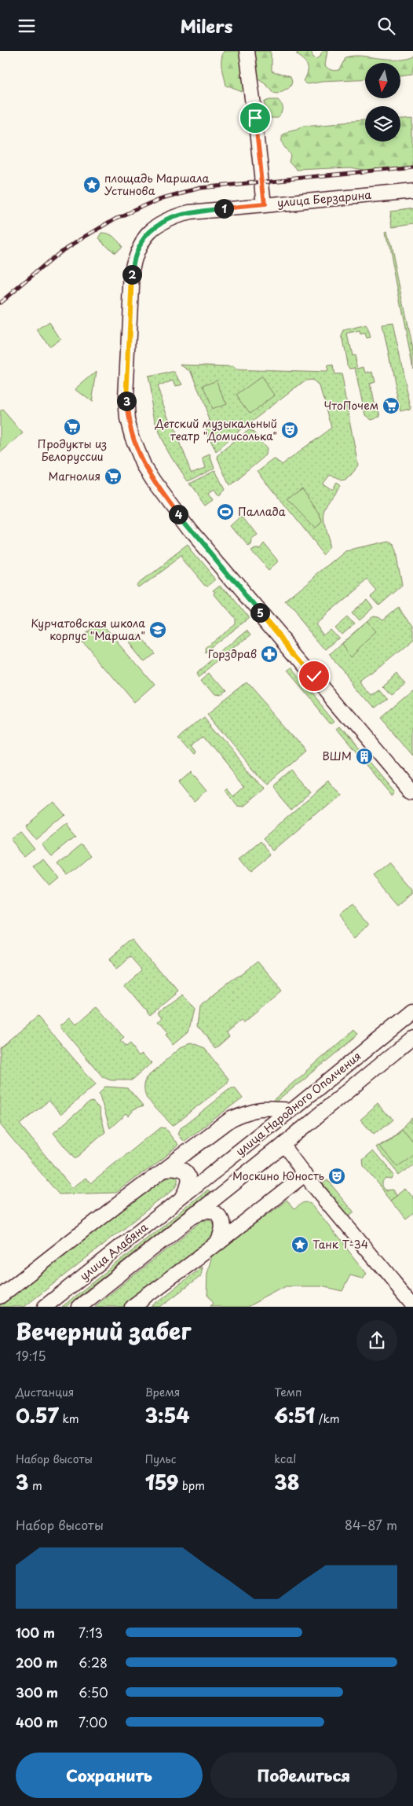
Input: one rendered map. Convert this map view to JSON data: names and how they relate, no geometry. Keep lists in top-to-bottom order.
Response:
{
  "streets": {
    "street": ["улица Берзарина", "улица Народного Ополчения", "улица Алабяна"]
  },
  "crossings": [
    ["улица Народного Ополчения", "улица Алабяна"]
  ],
  "places": {
    "place": ["площадь Маршала Устинова", "Танк Т-34"],
    "supermarket": ["ЧтоПочем", "Продукты из Белоруссии", "Магнолия"],
    "theatre": ["Детский музыкальный театр \"Домисолька\"", "Москино Юность"],
    "sports": ["Паллада"],
    "school or university": ["Курчатовская школа корпус \"Маршал\""],
    "pharmacy": ["Горздрав"],
    "building": ["ВШM"]
  },
  "north": "bottom",
  "page": {
    "header": "Milers",
    "pins": [
      "1",
      "2",
      "3",
      "4",
      "5"
    ],
    "heading": ["Вечерний забег", "19:15"],
    "stats": [
      ["Дистанция", "0.57 km"],
      ["Время", "3:54"],
      ["Темп", "6:51 /km"],
      ["Набор высоты", "3 m"],
      ["Пульс", "159 bpm"],
      ["kcal", "38"]
    ],
    "chart": ["Набор высоты", "84–87 m"],
    "list": [
      {
        "name": "100 m",
        "note": "7:13"
      },
      {
        "name": "200 m",
        "note": "6:28"
      },
      {
        "name": "300 m",
        "note": "6:50"
      },
      {
        "name": "400 m",
        "note": "7:00"
      }
    ],
    "buttons": ["Сохранить", "Поделиться"]
  }
}
